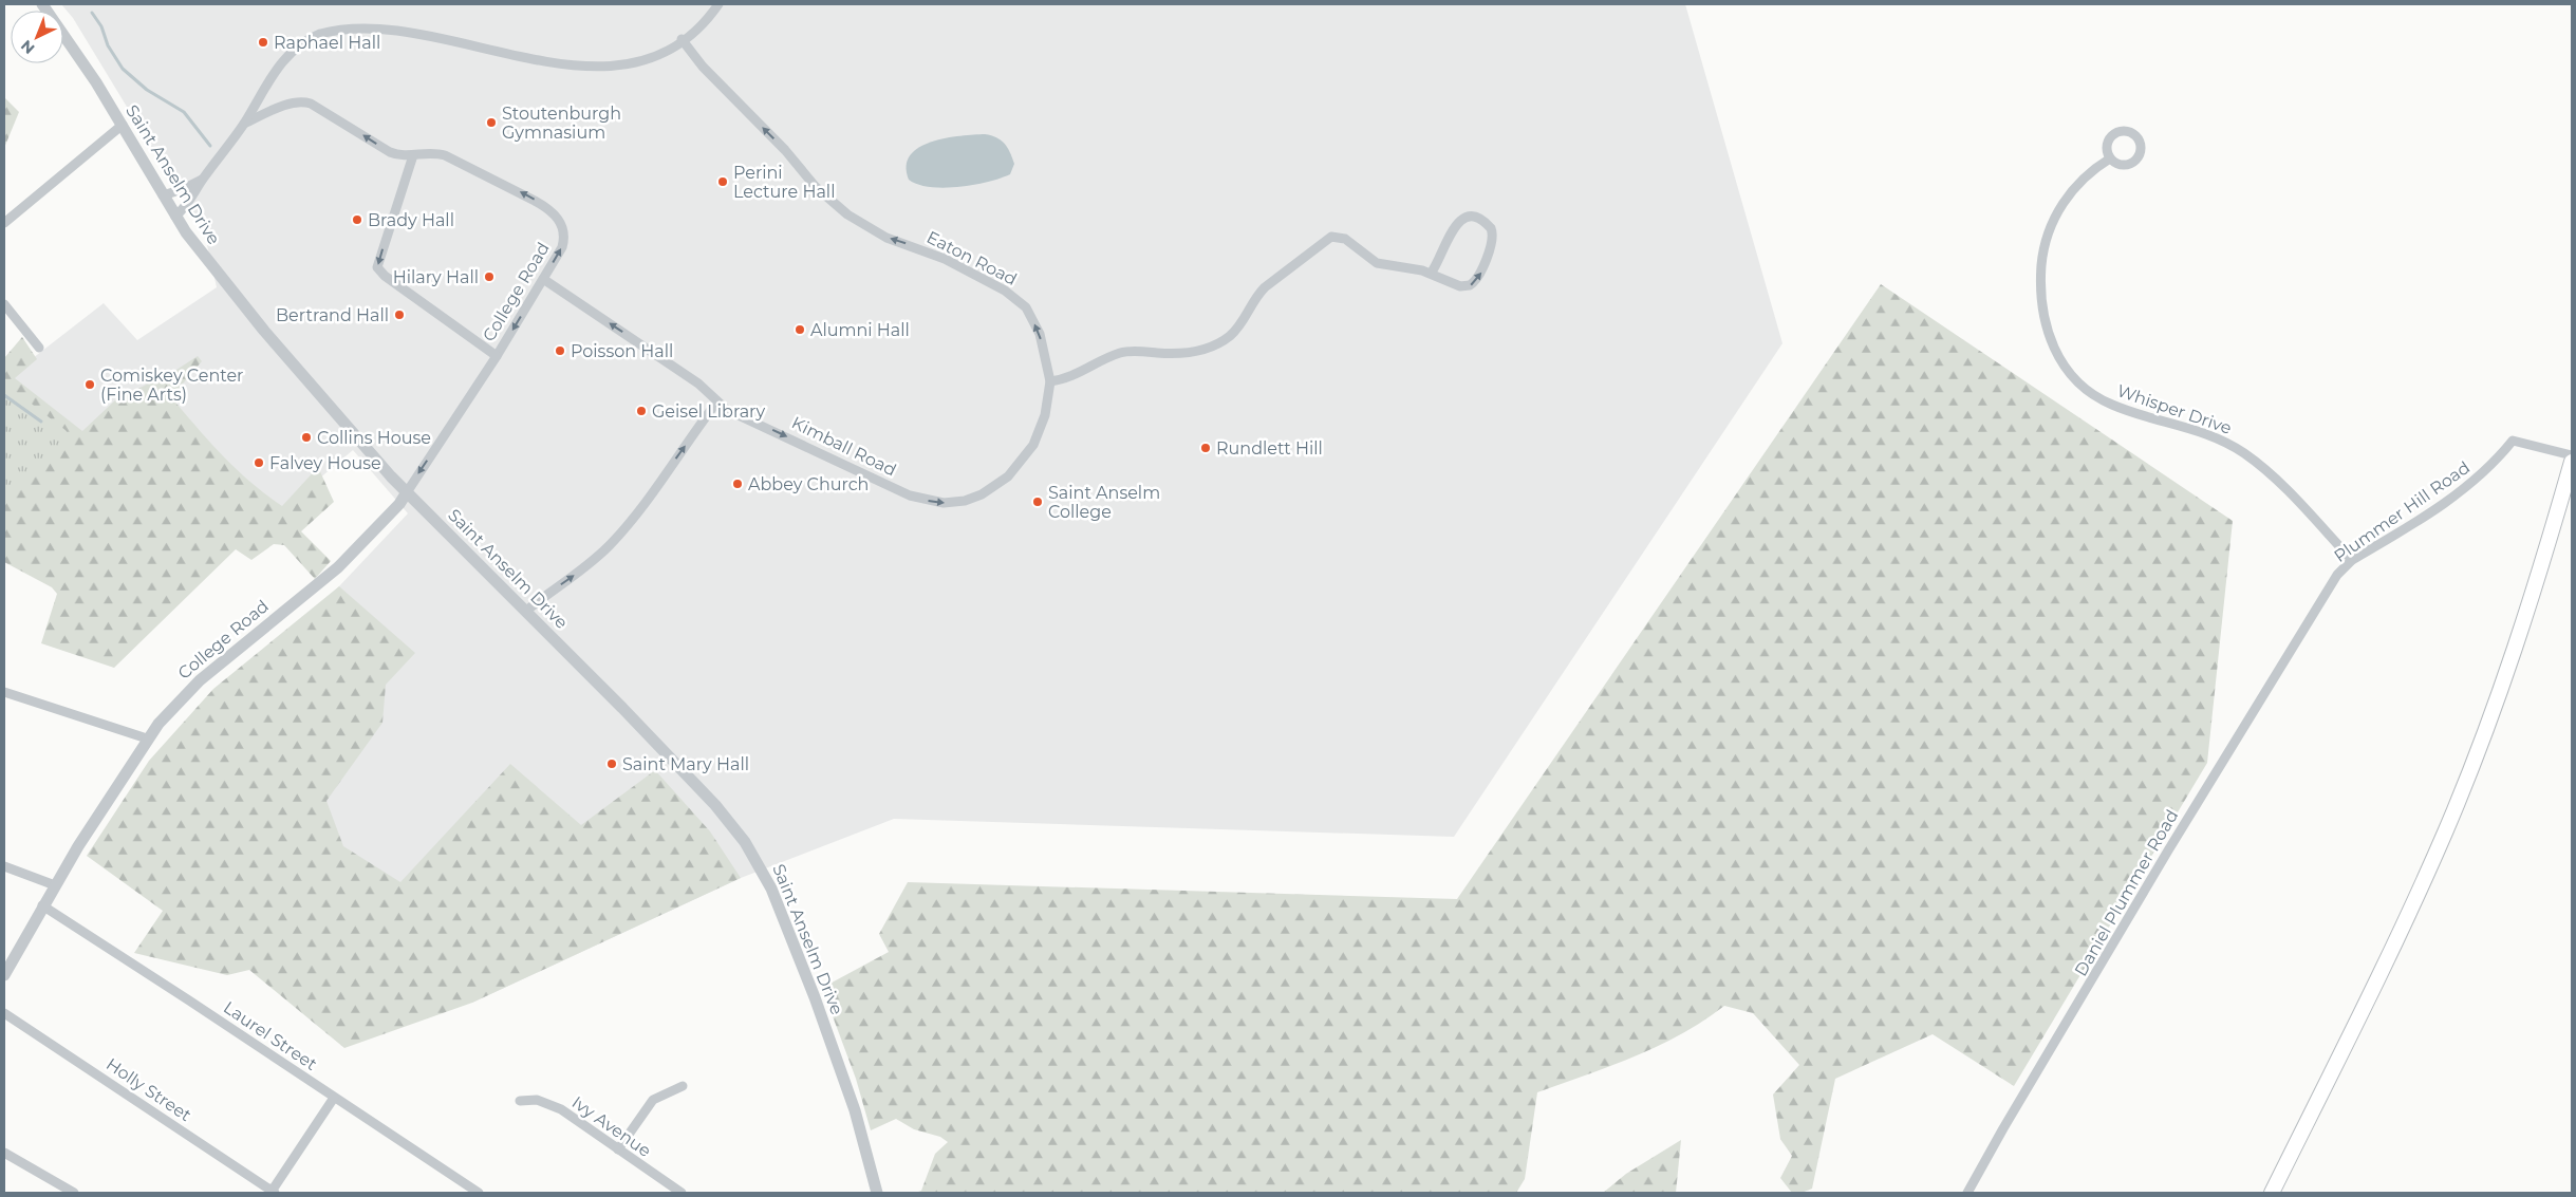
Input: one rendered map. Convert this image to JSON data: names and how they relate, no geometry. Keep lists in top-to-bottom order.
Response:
{
  "streets": {
    "street": [
      "Saint Anselm Drive",
      "Eaton Road",
      "College Road",
      "Whisper Drive",
      "Kimball Road",
      "Plummer Hill Road",
      "Daniel Plummer Road",
      "Laurel Street",
      "Holly Street",
      "Ivy Avenue"
    ]
  },
  "crossings": [
    ["Saint Anselm Drive", "College Road"],
    ["Eaton Road", "Kimball Road"],
    ["College Road", "Kimball Road"],
    ["College Road", "Laurel Street"],
    ["Whisper Drive", "Plummer Hill Road"],
    ["Plummer Hill Road", "Daniel Plummer Road"]
  ],
  "one_way": ["Eaton Road"],
  "places": [
    "Raphael Hall",
    "Stoutenburgh Gymnasium",
    "Perini Lecture Hall",
    "Brady Hall",
    "Hilary Hall",
    "Bertrand Hall",
    "Alumni Hall",
    "Poisson Hall",
    "Comiskey Center (Fine Arts)",
    "Geisel Library",
    "Collins House",
    "Rundlett Hill",
    "Falvey House",
    "Abbey Church",
    "Saint Anselm College",
    "Saint Mary Hall"
  ],
  "north": "bottom left"
}
